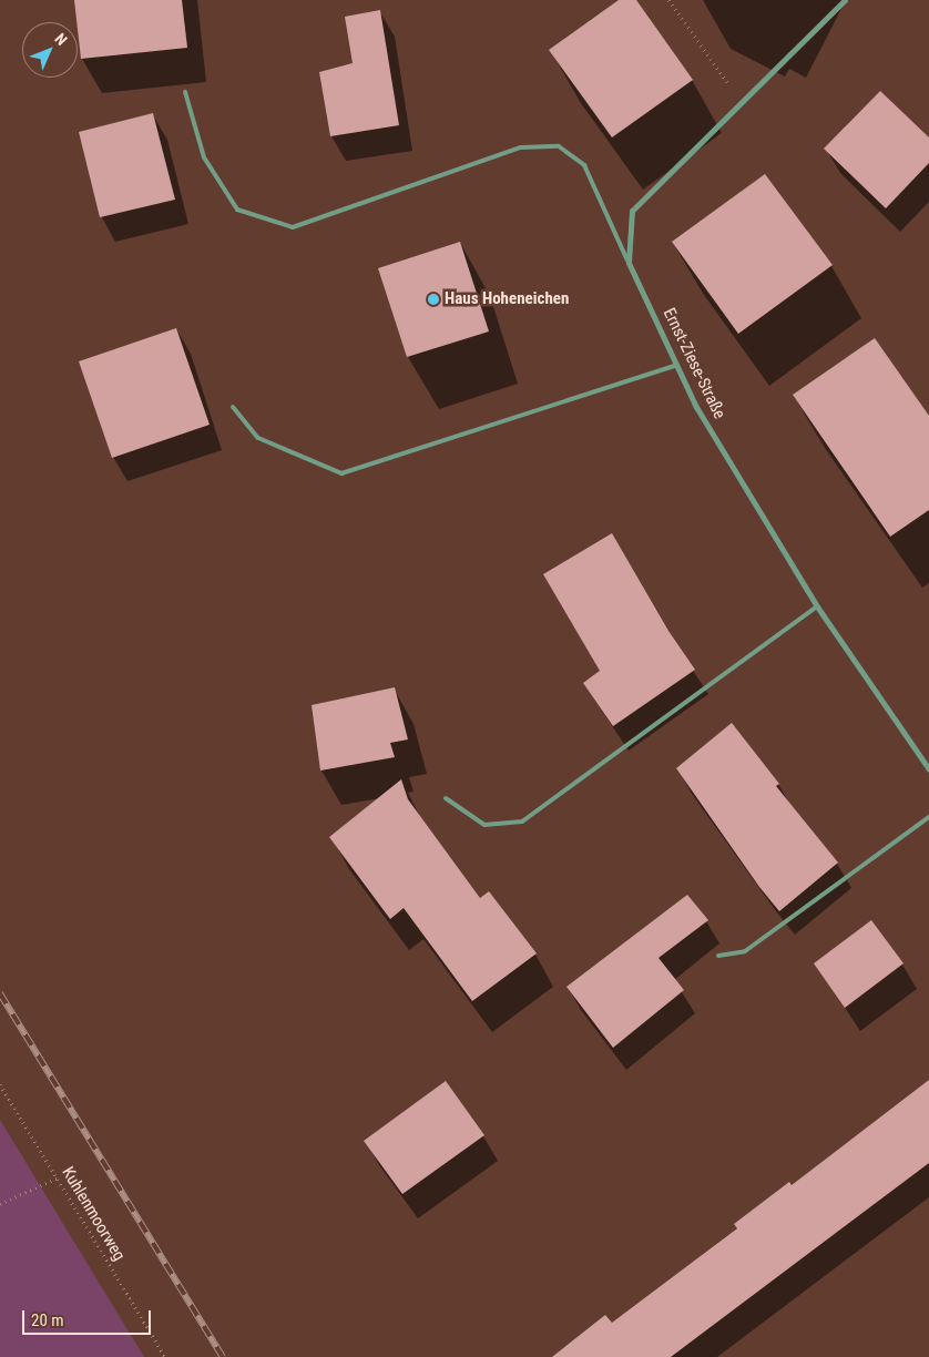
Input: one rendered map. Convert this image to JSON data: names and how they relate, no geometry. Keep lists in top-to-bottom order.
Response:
{
  "streets": {
    "street": ["Ernst-Ziese-Straße"],
    "path": ["Kuhlenmoorweg"]
  },
  "places": ["Haus Hoheneichen"],
  "scale_bar": "20 m",
  "north": "top right"
}
